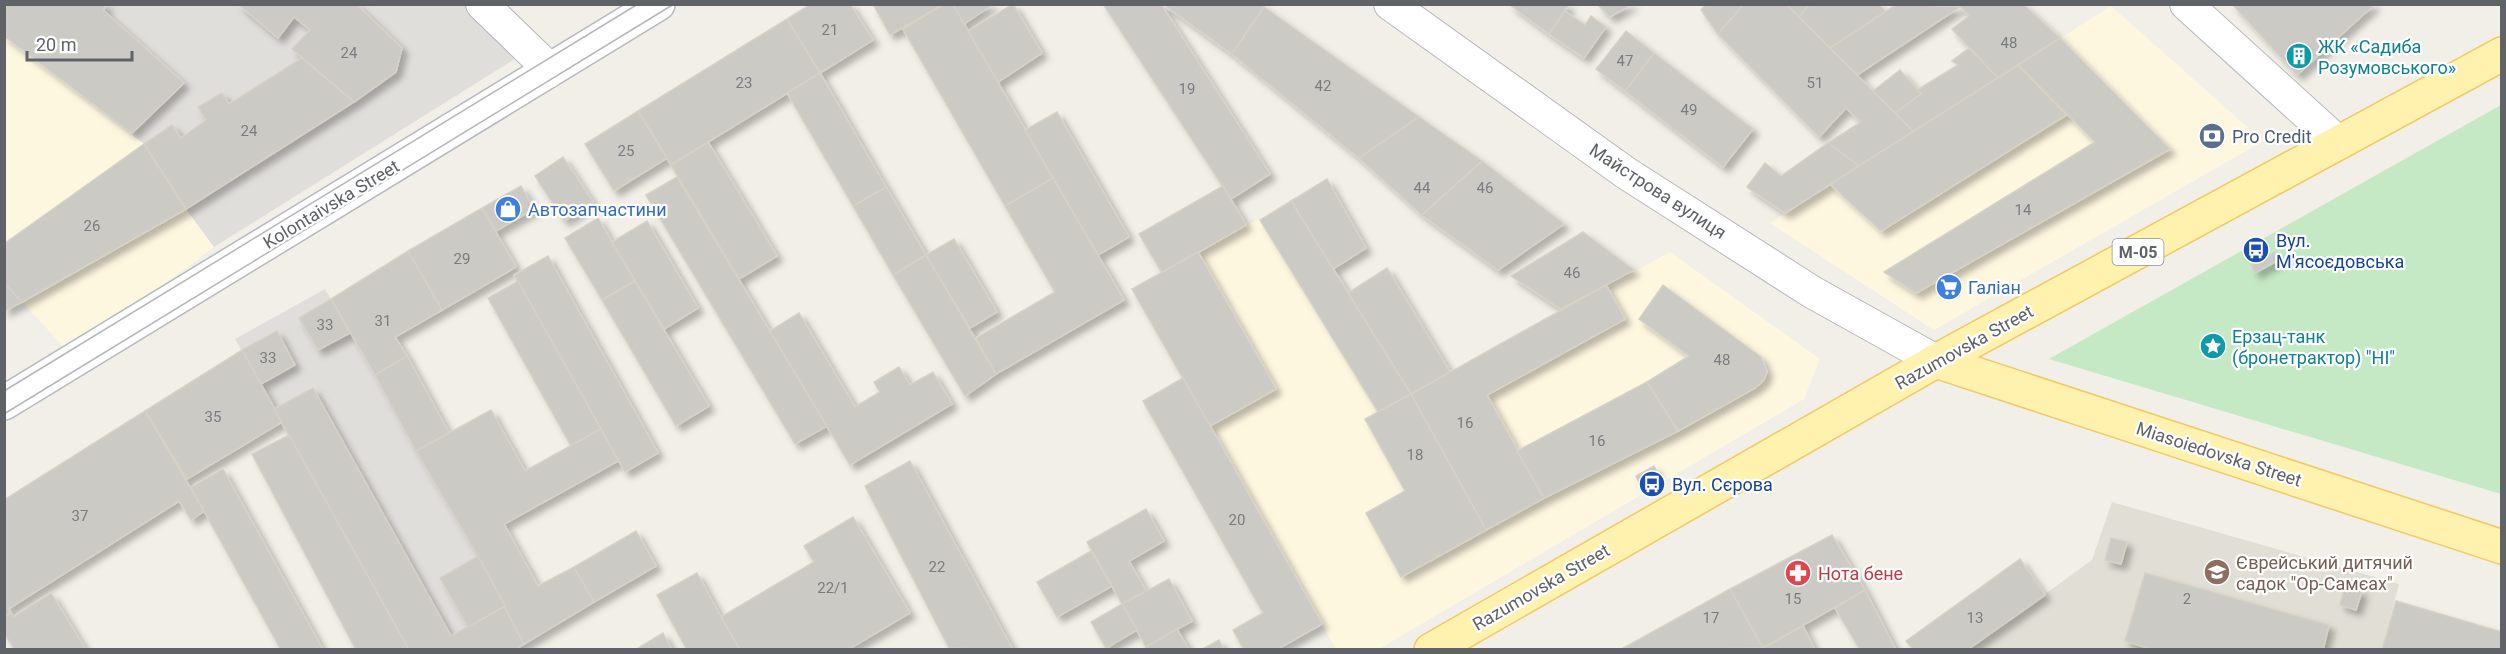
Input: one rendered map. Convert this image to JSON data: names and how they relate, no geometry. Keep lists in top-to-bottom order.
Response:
{
  "streets": {
    "main road": [
      "Kolontaivska Street",
      "М-05",
      "Razumovska Street",
      "Miasoiedovska Street"
    ],
    "street": ["Майстрова вулиця"]
  },
  "crossings": [
    ["Майстрова вулиця", "Razumovska Street"],
    ["Майстрова вулиця", "Miasoiedovska Street"],
    ["Razumovska Street", "Miasoiedovska Street"]
  ],
  "places": {
    "building": ["ЖК «Садиба Розумовського»"],
    "bank": ["Pro Credit"],
    "shop": ["Автозапчастини"],
    "bus stop": ["Вул. М'ясоєдовська", "Вул. Сєрова"],
    "supermarket": ["Галіан"],
    "place": ["Ерзац-танк (бронетрактор) \"НІ\""],
    "school or university": ["Єврейський дитячий садок \"Ор-Самєах\""],
    "pharmacy": ["Нота бене"]
  },
  "house_numbers": [
    "21",
    "48",
    "24",
    "47",
    "23",
    "51",
    "42",
    "19",
    "49",
    "24",
    "25",
    "44",
    "46",
    "14",
    "26",
    "29",
    "46",
    "31",
    "33",
    "33",
    "48",
    "35",
    "16",
    "16",
    "18",
    "37",
    "20",
    "22",
    "22/1",
    "15",
    "2",
    "17",
    "13"
  ],
  "scale_bar": "20 m"
}
